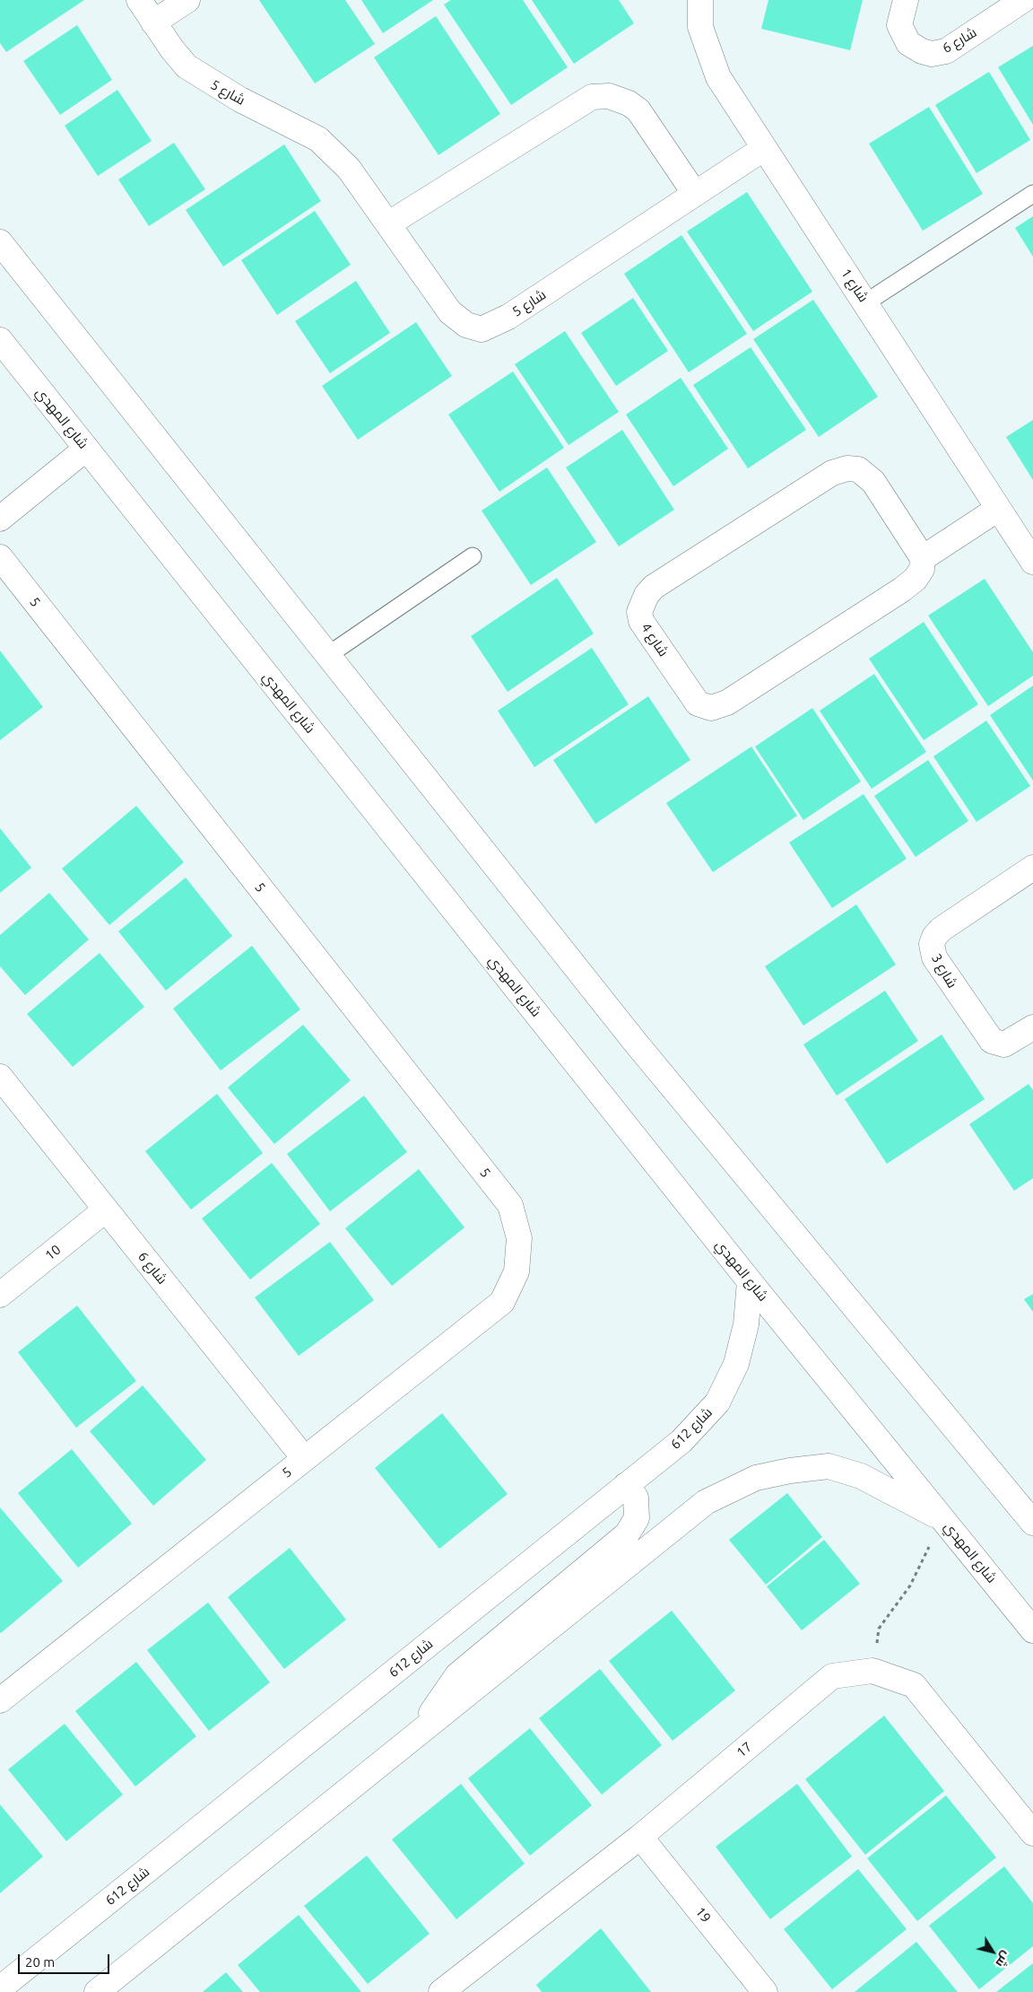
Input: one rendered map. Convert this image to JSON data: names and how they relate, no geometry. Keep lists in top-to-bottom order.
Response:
{
  "streets": {
    "street": [
      "شارع 6",
      "شارع 5",
      "شارع 1",
      "شارع المهدي",
      "5",
      "شارع 4",
      "شارع 3",
      "10",
      "شارع 612",
      "17",
      "19"
    ]
  },
  "crossings": [
    ["شارع 6", "5"],
    ["شارع 6", "10"],
    ["شارع 5", "شارع 1"],
    ["شارع المهدي", "شارع 612"],
    ["17", "19"]
  ],
  "scale_bar": "20 m",
  "north": "bottom right"
}
